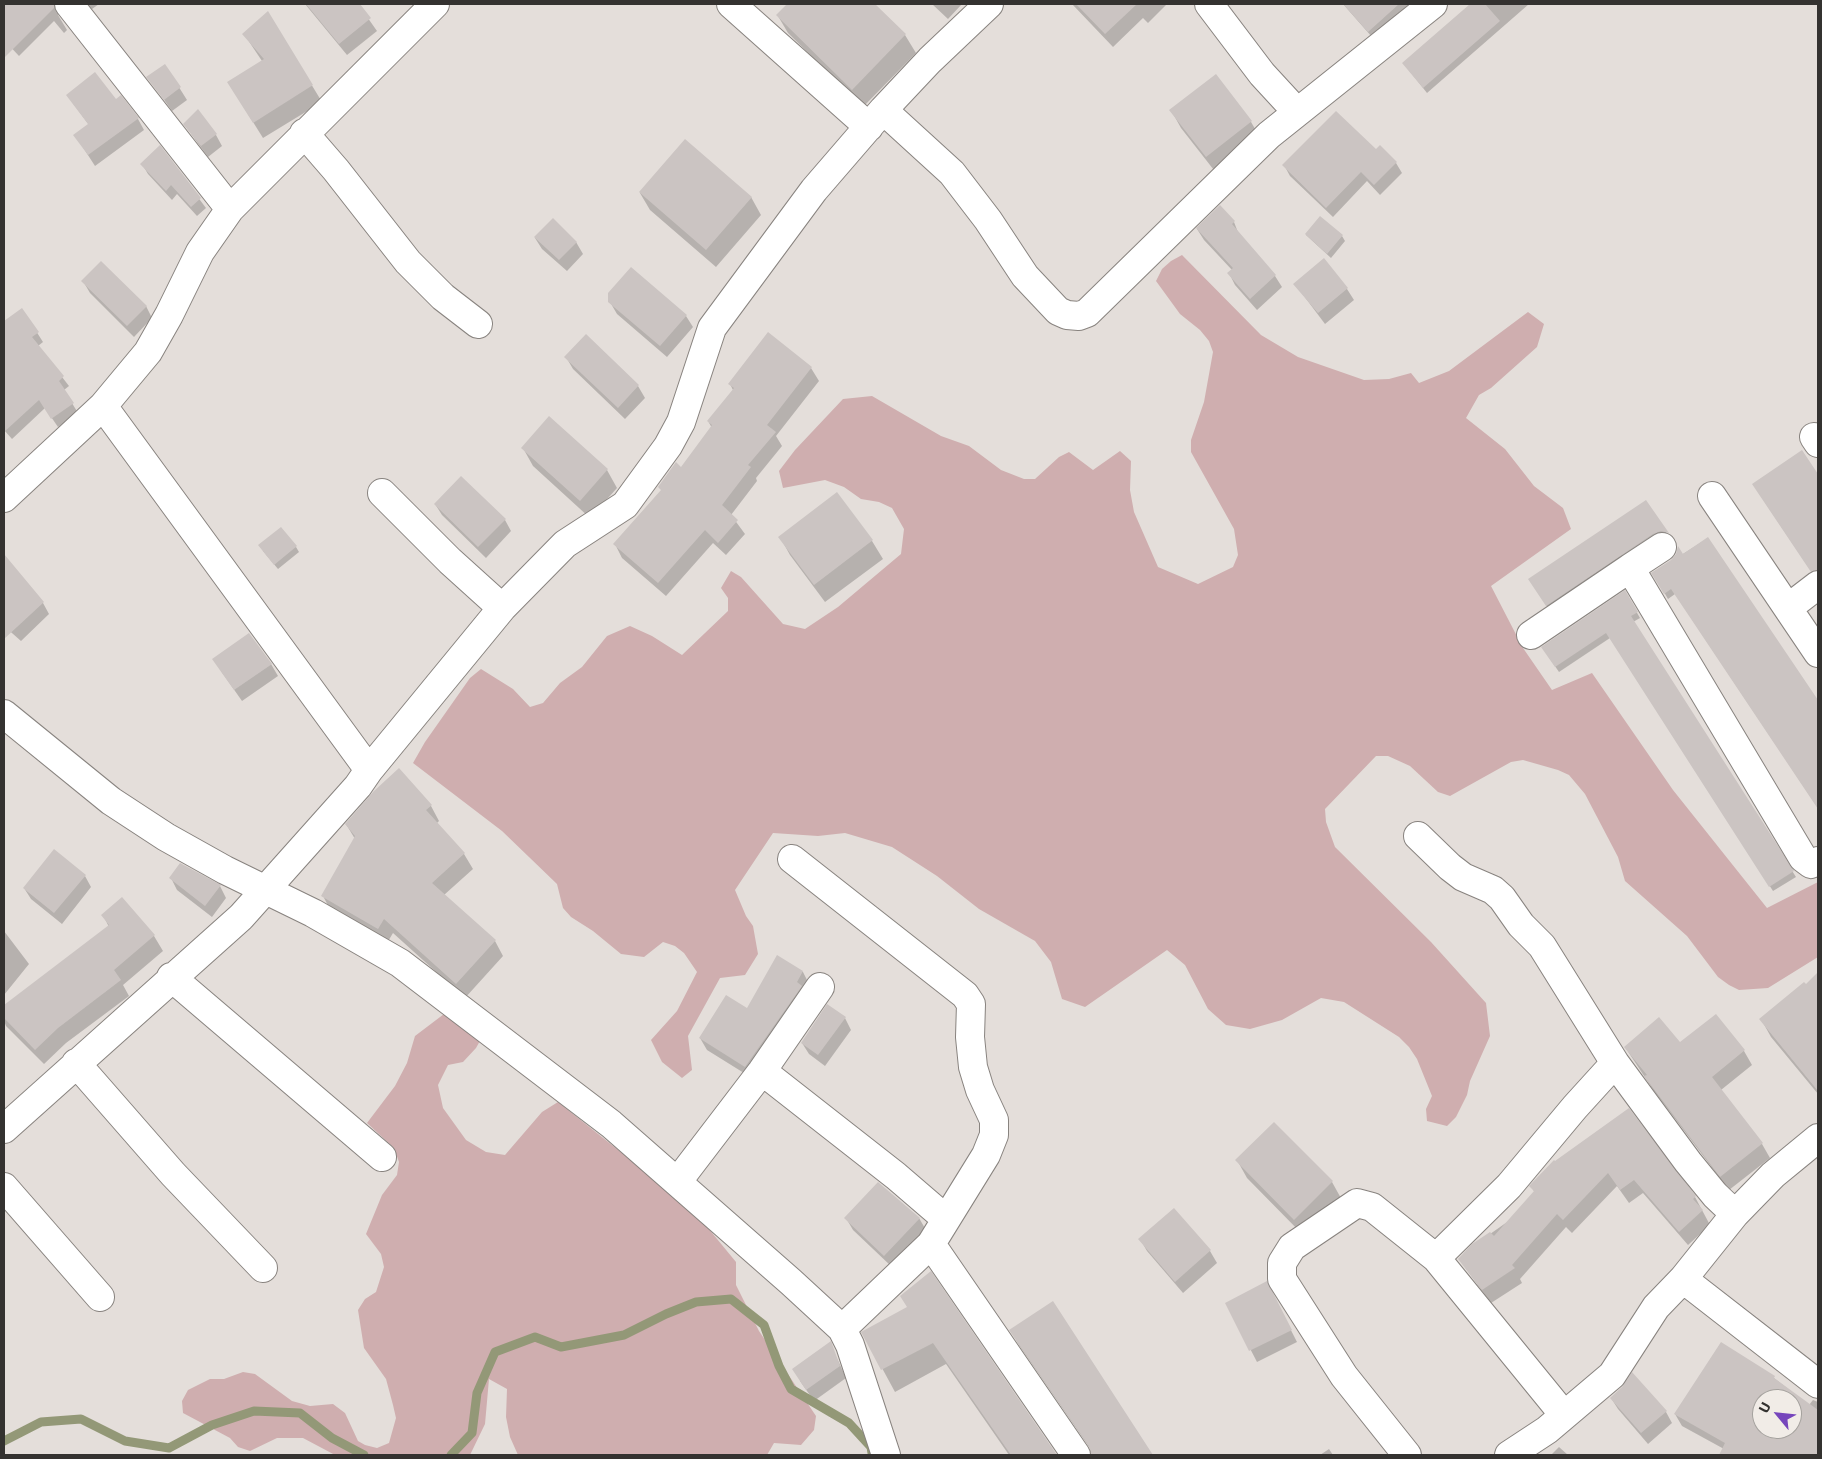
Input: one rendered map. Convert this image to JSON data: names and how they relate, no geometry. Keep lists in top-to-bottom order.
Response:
{
  "north": "top left"
}
